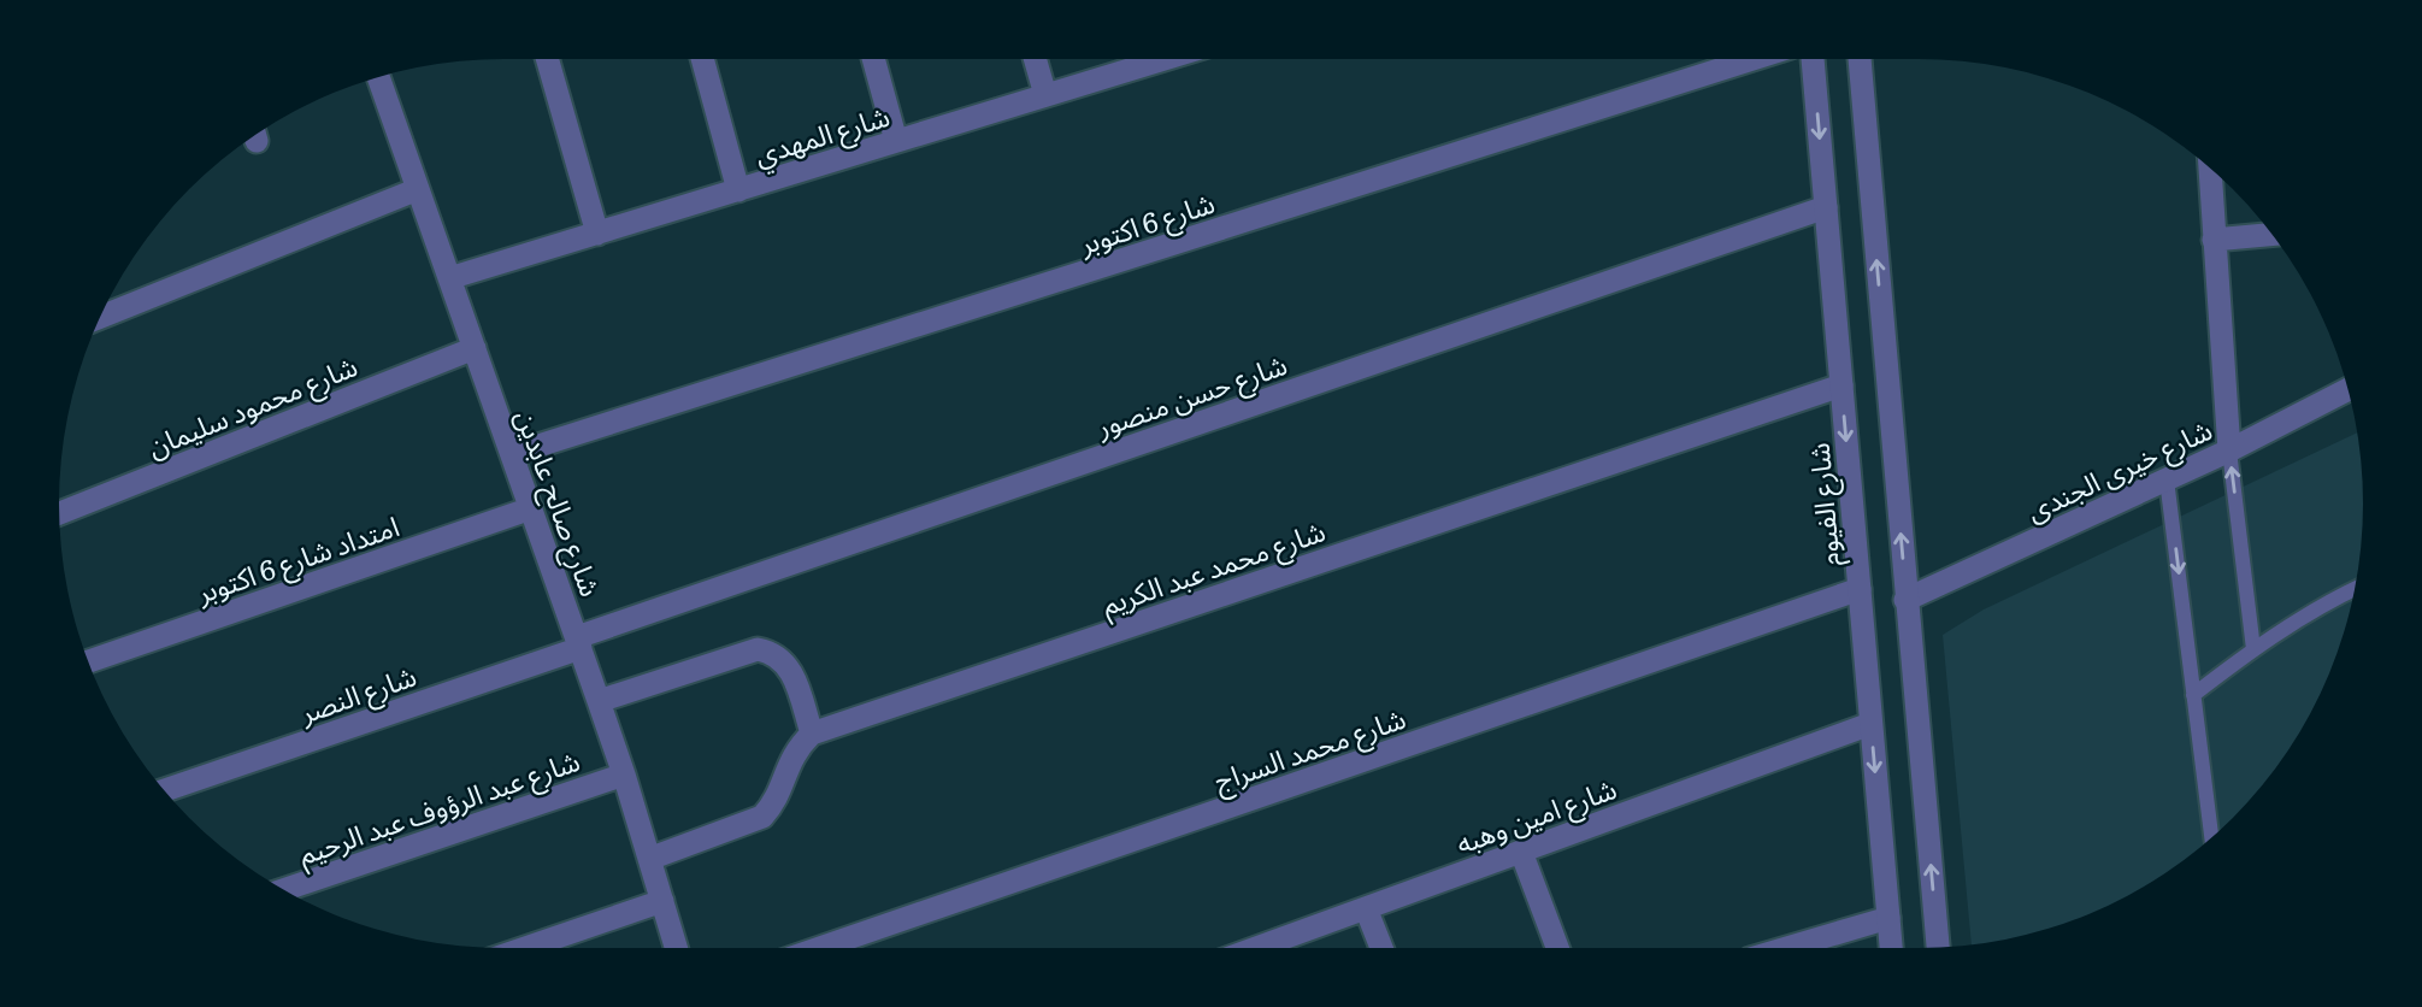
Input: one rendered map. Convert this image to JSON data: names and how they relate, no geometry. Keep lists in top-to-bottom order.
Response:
{
  "streets": {
    "street": [
      "شارع المهدي",
      "شارع 6 اكتوبر",
      "شارع حسن منصور",
      "شارع محمود سليمان",
      "شارع خيرى الجندى",
      "شارع صالح عابدين",
      "شارع الفيوم",
      "امتداد شارع 6 اكتوبر",
      "شارع محمد عبد الكريم",
      "شارع النصر",
      "شارع محمد السراج",
      "شارع عبد الرؤوف عبد الرحيم",
      "شارع امين وهبه"
    ]
  },
  "crossings": [
    ["شارع المهدي", "شارع صالح عابدين"],
    ["شارع 6 اكتوبر", "شارع صالح عابدين"],
    ["شارع حسن منصور", "شارع صالح عابدين"],
    ["شارع حسن منصور", "شارع الفيوم"],
    ["شارع حسن منصور", "شارع النصر"],
    ["شارع محمود سليمان", "شارع صالح عابدين"],
    ["شارع صالح عابدين", "امتداد شارع 6 اكتوبر"],
    ["شارع صالح عابدين", "شارع النصر"],
    ["شارع صالح عابدين", "شارع عبد الرؤوف عبد الرحيم"],
    ["شارع الفيوم", "شارع محمد عبد الكريم"],
    ["شارع الفيوم", "شارع محمد السراج"],
    ["شارع الفيوم", "شارع امين وهبه"]
  ]
}
